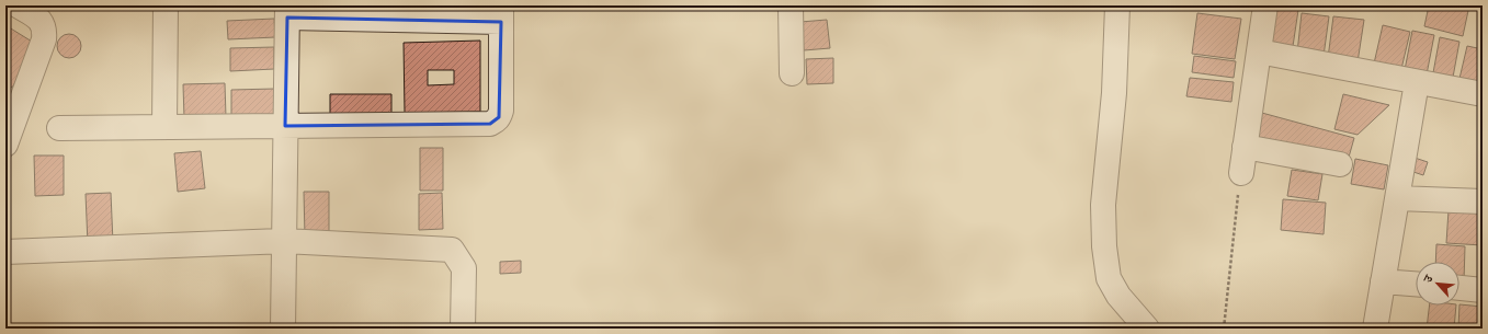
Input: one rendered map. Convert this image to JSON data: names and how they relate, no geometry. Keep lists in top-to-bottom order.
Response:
{
  "north": "top left"
}
